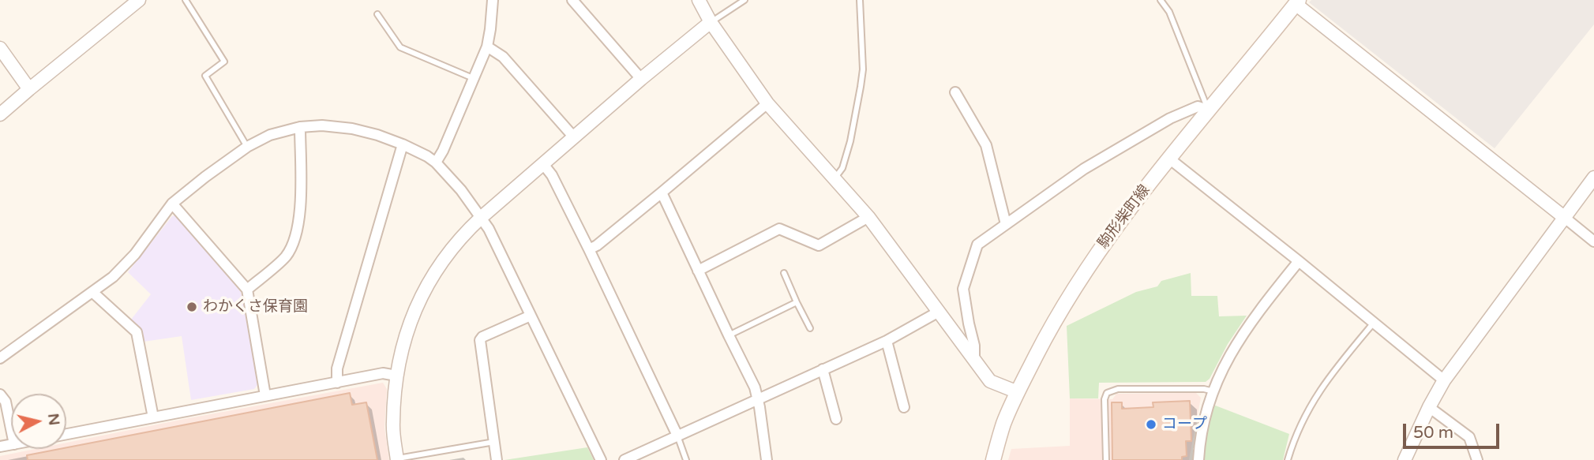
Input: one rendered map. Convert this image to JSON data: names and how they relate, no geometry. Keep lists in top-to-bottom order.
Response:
{
  "streets": {
    "main road": ["駒形柴町線"]
  },
  "places": ["わかくさ保育園", "コープ"],
  "scale_bar": "50 m",
  "north": "right"
}
